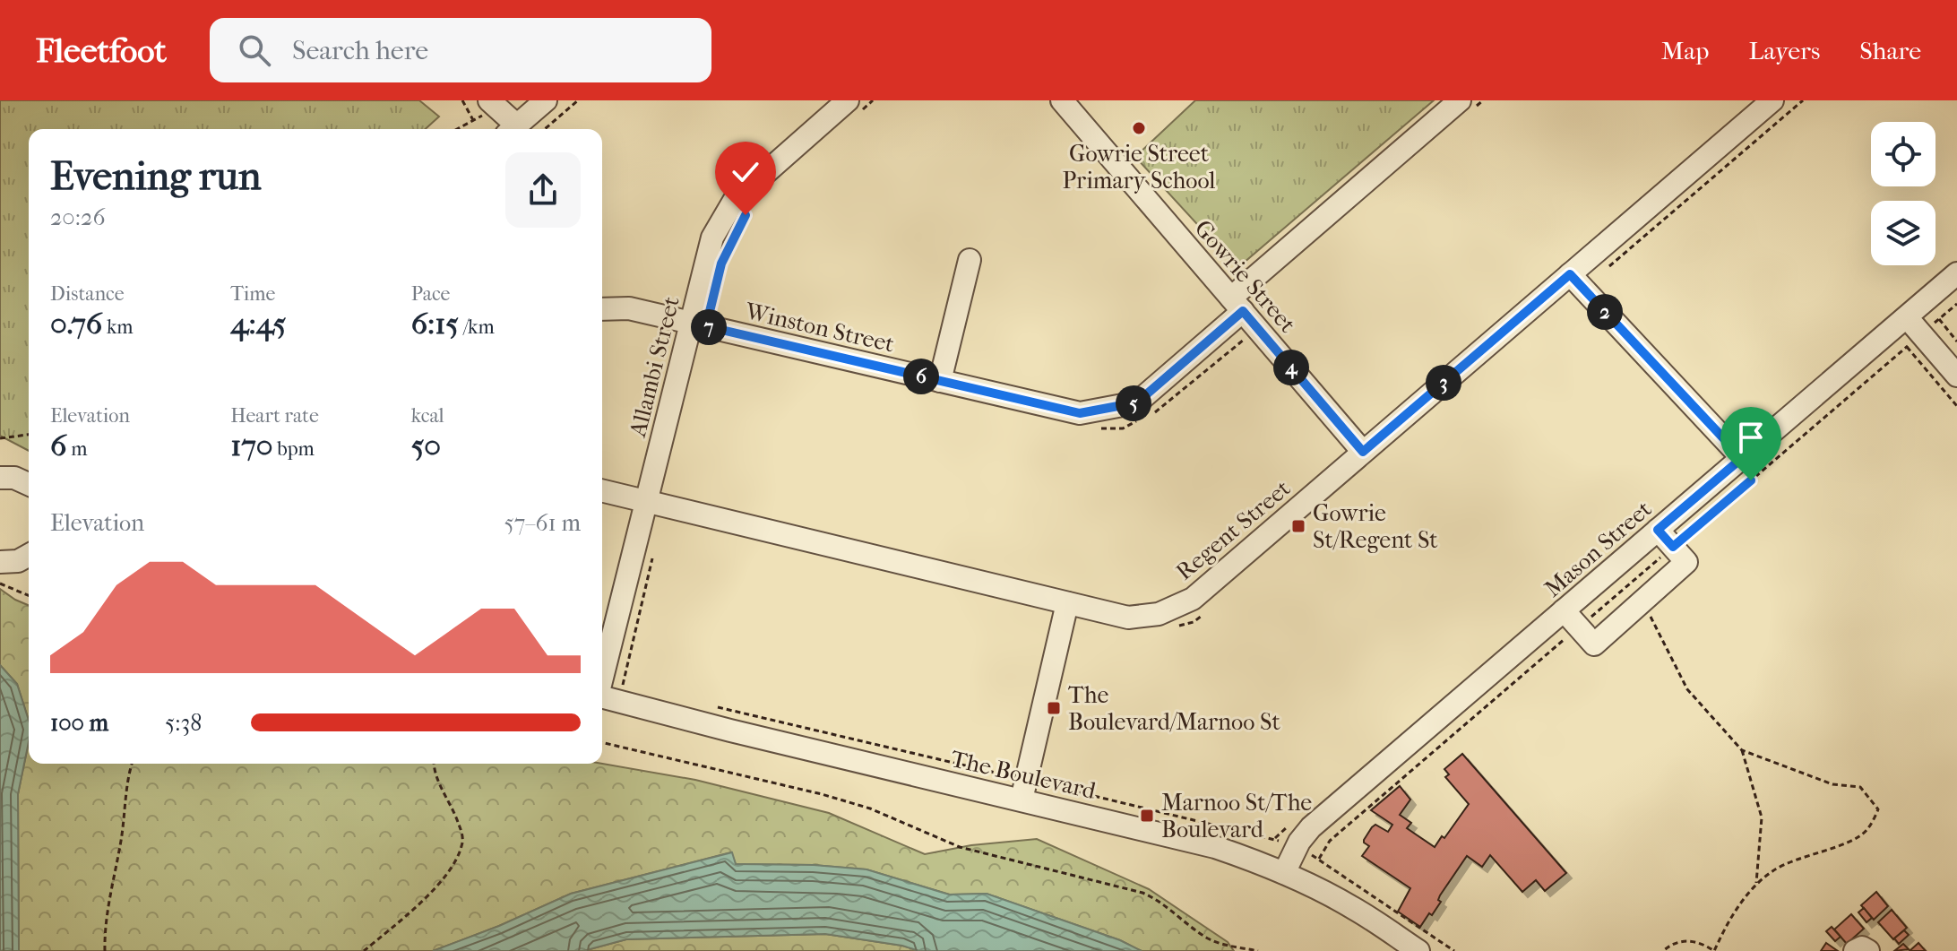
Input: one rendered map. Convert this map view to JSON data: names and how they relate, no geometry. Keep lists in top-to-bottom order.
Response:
{
  "streets": {
    "street": [
      "Gowrie Street",
      "Winston Street",
      "Allambi Street",
      "Regent Street",
      "Mason Street",
      "The Boulevard"
    ]
  },
  "crossings": [
    ["Gowrie Street", "Winston Street"],
    ["Gowrie Street", "Regent Street"],
    ["Winston Street", "Allambi Street"],
    ["Allambi Street", "Regent Street"],
    ["Mason Street", "The Boulevard"]
  ],
  "places": {
    "other": ["Gowrie Street Primary School"],
    "transit": ["Gowrie St/Regent St", "The Boulevard/Marnoo St", "Marnoo St/The Boulevard"]
  },
  "page": {
    "header": "Fleetfoot",
    "search": "Search here",
    "nav": ["Map", "Layers", "Share"],
    "heading": ["Evening run", "20:26"],
    "stats": [
      ["Distance", "0.76 km"],
      ["Time", "4:45"],
      ["Pace", "6:15 /km"],
      ["Elevation", "6 m"],
      ["Heart rate", "170 bpm"],
      ["kcal", "50"]
    ],
    "pins": [
      "2",
      "7",
      "4",
      "6",
      "3",
      "5"
    ],
    "chart": ["Elevation", "57–61 m"],
    "list": [
      {
        "name": "100 m",
        "note": "5:38"
      }
    ]
  }
}
